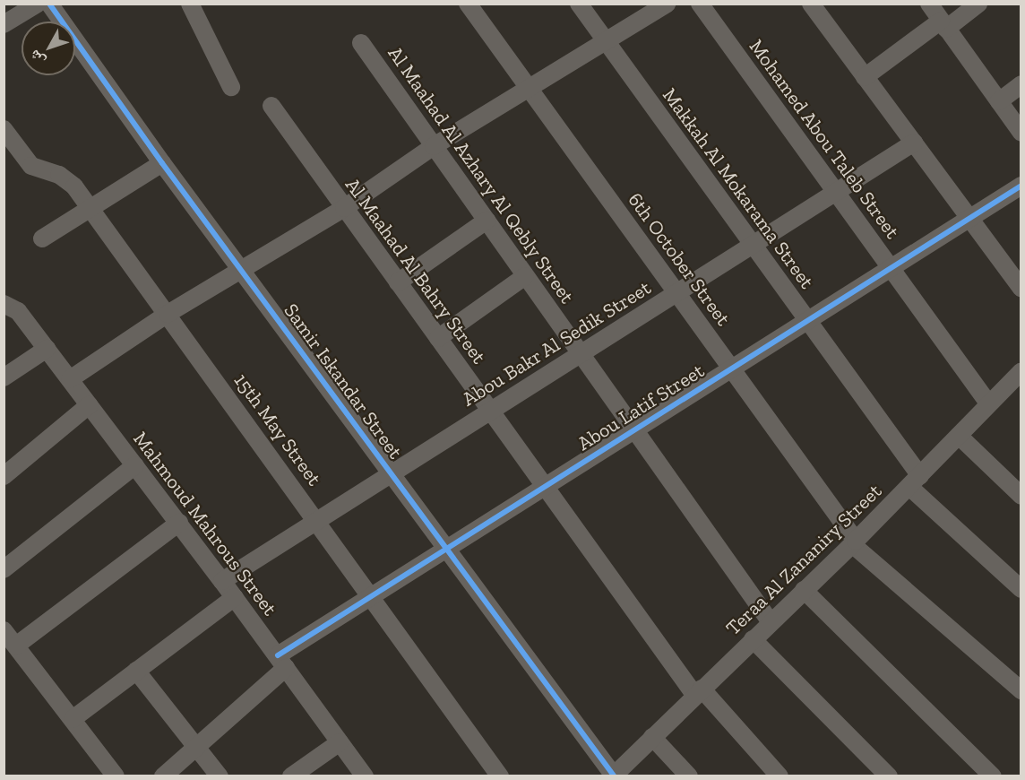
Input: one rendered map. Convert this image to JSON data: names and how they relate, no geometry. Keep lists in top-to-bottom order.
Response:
{
  "streets": {
    "street": [
      "Mohamed Abou Taleb Street",
      "Al Maahad Al Azhary Al Qebly Street",
      "Makkah Al Mokarama Street",
      "6th October Street",
      "Al Maahad Al Bahry Street",
      "Abou Bakr Al Sedik Street",
      "Samir Iskandar Street",
      "Abou Latif Street",
      "15th May Street",
      "Mahmoud Mahrous Street",
      "Teraa Al Zananiry Street"
    ]
  },
  "crossings": [
    ["Mohamed Abou Taleb Street", "Abou Bakr Al Sedik Street"],
    ["Mohamed Abou Taleb Street", "Abou Latif Street"],
    ["Mohamed Abou Taleb Street", "Teraa Al Zananiry Street"],
    ["Al Maahad Al Azhary Al Qebly Street", "Abou Bakr Al Sedik Street"],
    ["Al Maahad Al Azhary Al Qebly Street", "Abou Latif Street"],
    ["Al Maahad Al Azhary Al Qebly Street", "Teraa Al Zananiry Street"],
    ["Makkah Al Mokarama Street", "Abou Bakr Al Sedik Street"],
    ["Makkah Al Mokarama Street", "Abou Latif Street"],
    ["Makkah Al Mokarama Street", "Teraa Al Zananiry Street"],
    ["6th October Street", "Abou Bakr Al Sedik Street"],
    ["6th October Street", "Abou Latif Street"],
    ["6th October Street", "Teraa Al Zananiry Street"],
    ["Al Maahad Al Bahry Street", "Abou Bakr Al Sedik Street"],
    ["Al Maahad Al Bahry Street", "Abou Latif Street"],
    ["Al Maahad Al Bahry Street", "Teraa Al Zananiry Street"],
    ["Abou Bakr Al Sedik Street", "Samir Iskandar Street"],
    ["Abou Bakr Al Sedik Street", "15th May Street"],
    ["Abou Bakr Al Sedik Street", "Mahmoud Mahrous Street"],
    ["Samir Iskandar Street", "Abou Latif Street"],
    ["Samir Iskandar Street", "Teraa Al Zananiry Street"],
    ["Abou Latif Street", "15th May Street"],
    ["Abou Latif Street", "Mahmoud Mahrous Street"]
  ],
  "north": "bottom left"
}
